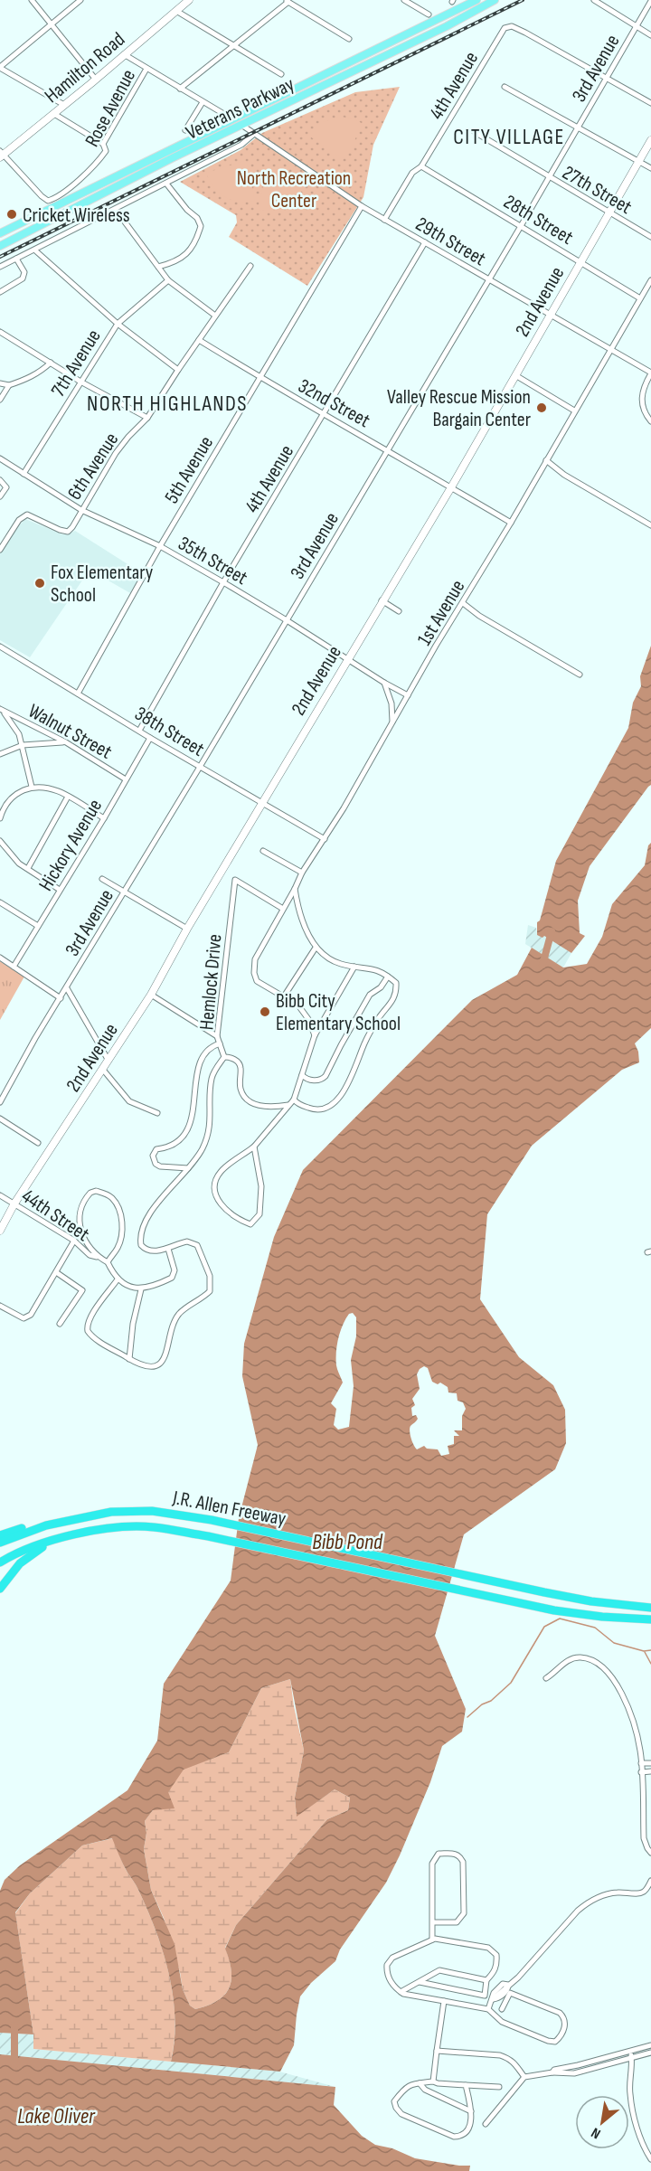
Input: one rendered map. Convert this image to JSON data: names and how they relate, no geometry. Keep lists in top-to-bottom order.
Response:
{
  "streets": {
    "highway": ["J.R. Allen Freeway"],
    "main road": ["Hamilton Road", "Veterans Parkway", "2nd Avenue"],
    "street": [
      "3rd Avenue",
      "4th Avenue",
      "Rose Avenue",
      "27th Street",
      "28th Street",
      "29th Street",
      "7th Avenue",
      "32nd Street",
      "6th Avenue",
      "5th Avenue",
      "35th Street",
      "1st Avenue",
      "Walnut Street",
      "38th Street",
      "Hickory Avenue",
      "Hemlock Drive",
      "44th Street"
    ]
  },
  "crossings": [
    ["Hamilton Road", "Rose Avenue"],
    ["3rd Avenue", "4th Avenue"],
    ["3rd Avenue", "27th Street"],
    ["3rd Avenue", "28th Street"],
    ["3rd Avenue", "29th Street"],
    ["3rd Avenue", "32nd Street"],
    ["3rd Avenue", "35th Street"],
    ["3rd Avenue", "38th Street"],
    ["4th Avenue", "28th Street"],
    ["4th Avenue", "29th Street"],
    ["4th Avenue", "32nd Street"],
    ["4th Avenue", "35th Street"],
    ["4th Avenue", "38th Street"],
    ["Veterans Parkway", "29th Street"],
    ["27th Street", "2nd Avenue"],
    ["28th Street", "2nd Avenue"],
    ["28th Street", "1st Avenue"],
    ["29th Street", "2nd Avenue"],
    ["29th Street", "5th Avenue"],
    ["29th Street", "1st Avenue"],
    ["2nd Avenue", "32nd Street"],
    ["2nd Avenue", "35th Street"],
    ["2nd Avenue", "38th Street"],
    ["2nd Avenue", "44th Street"],
    ["7th Avenue", "35th Street"],
    ["32nd Street", "6th Avenue"],
    ["32nd Street", "5th Avenue"],
    ["32nd Street", "1st Avenue"],
    ["6th Avenue", "35th Street"],
    ["5th Avenue", "35th Street"],
    ["5th Avenue", "38th Street"],
    ["35th Street", "1st Avenue"],
    ["1st Avenue", "38th Street"],
    ["1st Avenue", "Hemlock Drive"],
    ["Walnut Street", "Hickory Avenue"],
    ["38th Street", "Hickory Avenue"]
  ],
  "districts": ["CITY VILLAGE", "NORTH HIGHLANDS"],
  "water": ["Bibb Pond", "Lake Oliver"],
  "parks": ["North Recreation Center"],
  "places": [
    "Cricket Wireless",
    "Valley Rescue Mission Bargain Center",
    "Fox Elementary School",
    "Bibb City Elementary School"
  ],
  "north": "bottom left"
}
